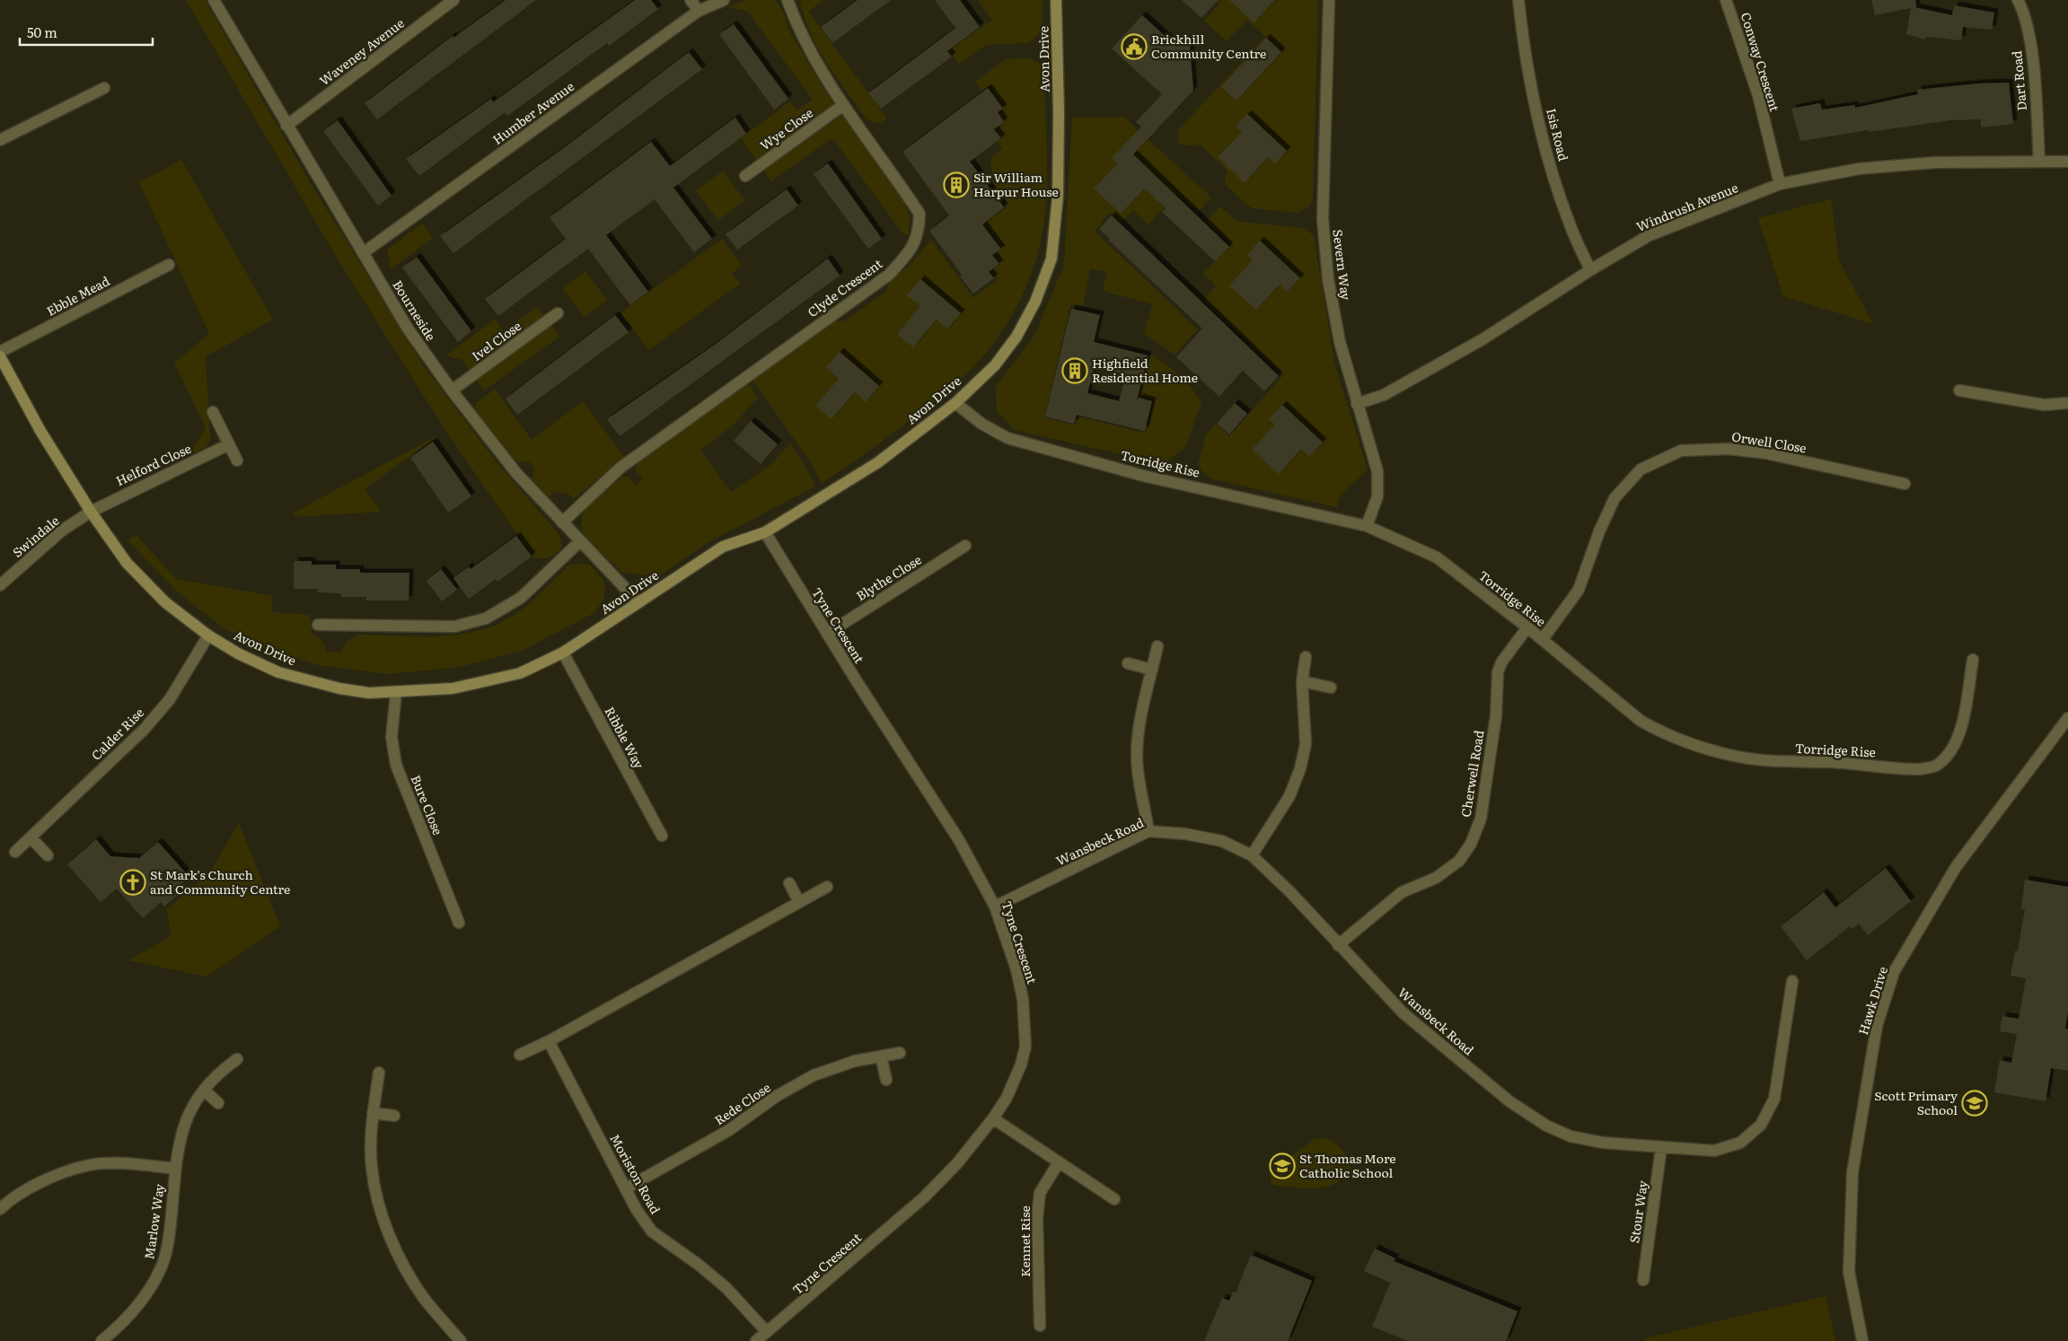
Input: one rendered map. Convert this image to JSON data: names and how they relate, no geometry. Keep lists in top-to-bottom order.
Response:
{
  "streets": {
    "street": [
      "Waveney Avenue",
      "Avon Drive",
      "Conway Crescent",
      "Dart Road",
      "Humber Avenue",
      "Wye Close",
      "Isis Road",
      "Windrush Avenue",
      "Severn Way",
      "Clyde Crescent",
      "Ebble Mead",
      "Bourneside",
      "Ivel Close",
      "Orwell Close",
      "Torridge Rise",
      "Helford Close",
      "Swindale",
      "Blythe Close",
      "Tyne Crescent",
      "Calder Rise",
      "Ribble Way",
      "Cherwell Road",
      "Bure Close",
      "Wansbeck Road",
      "Hawk Drive",
      "Rede Close",
      "Moriston Road",
      "Stour Way",
      "Marlow Way",
      "Kennet Rise"
    ]
  },
  "crossings": [
    ["Waveney Avenue", "Bourneside"],
    ["Avon Drive", "Bourneside"],
    ["Avon Drive", "Torridge Rise"],
    ["Avon Drive", "Helford Close"],
    ["Avon Drive", "Swindale"],
    ["Avon Drive", "Tyne Crescent"],
    ["Avon Drive", "Calder Rise"],
    ["Avon Drive", "Ribble Way"],
    ["Avon Drive", "Bure Close"],
    ["Conway Crescent", "Windrush Avenue"],
    ["Dart Road", "Windrush Avenue"],
    ["Humber Avenue", "Bourneside"],
    ["Wye Close", "Clyde Crescent"],
    ["Isis Road", "Windrush Avenue"],
    ["Windrush Avenue", "Severn Way"],
    ["Severn Way", "Torridge Rise"],
    ["Clyde Crescent", "Bourneside"],
    ["Bourneside", "Ivel Close"],
    ["Orwell Close", "Torridge Rise"],
    ["Torridge Rise", "Cherwell Road"],
    ["Helford Close", "Swindale"],
    ["Blythe Close", "Tyne Crescent"],
    ["Tyne Crescent", "Wansbeck Road"],
    ["Tyne Crescent", "Moriston Road"],
    ["Cherwell Road", "Wansbeck Road"],
    ["Wansbeck Road", "Stour Way"],
    ["Rede Close", "Moriston Road"]
  ],
  "places": {
    "public building": ["Brickhill Community Centre"],
    "building": ["Sir William Harpur House", "Highfield Residential Home"],
    "church": ["St Mark's Church and Community Centre"],
    "school or university": ["Scott Primary School", "St Thomas More Catholic School"]
  },
  "scale_bar": "50 m"
}
